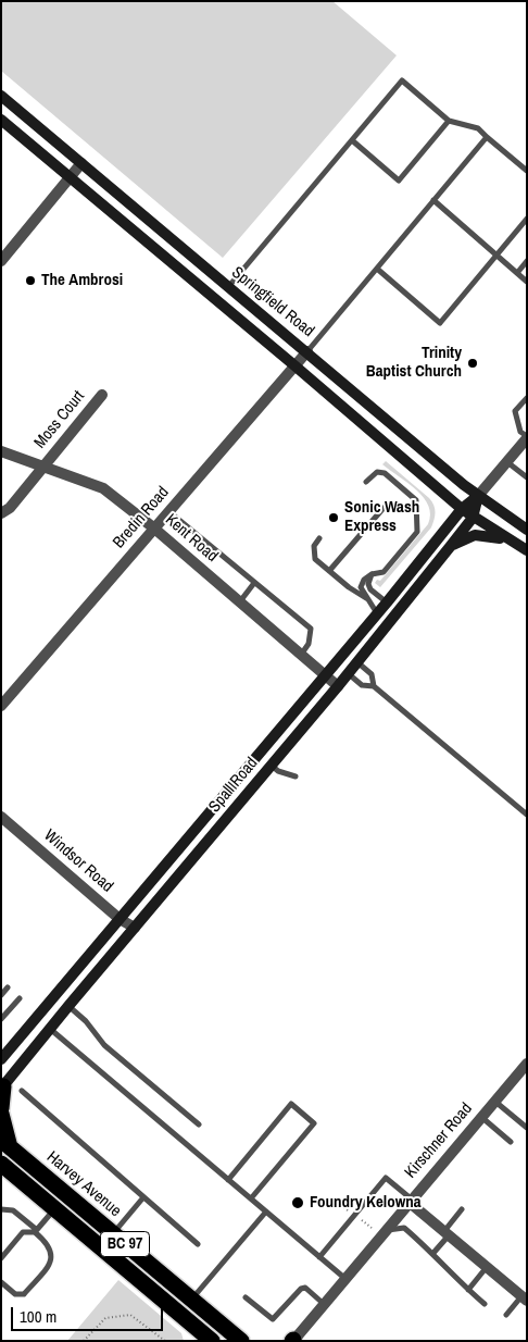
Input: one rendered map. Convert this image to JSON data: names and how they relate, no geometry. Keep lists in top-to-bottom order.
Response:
{
  "streets": {
    "highway": ["Harvey Avenue", "BC 97"],
    "main road": ["Springfield Road", "Spall Road"],
    "street": [
      "Moss Court",
      "Bredin Road",
      "Kent Road",
      "Windsor Road",
      "Kirschner Road"
    ]
  },
  "crossings": [
    ["Springfield Road", "Bredin Road"],
    ["Springfield Road", "Spall Road"],
    ["Moss Court", "Kent Road"],
    ["Bredin Road", "Kent Road"],
    ["Kent Road", "Spall Road"],
    ["Spall Road", "Windsor Road"]
  ],
  "places": [
    "The Ambrosi",
    "Trinity Baptist Church",
    "Sonic Wash Express",
    "Foundry Kelowna"
  ],
  "scale_bar": "100 m"
}
